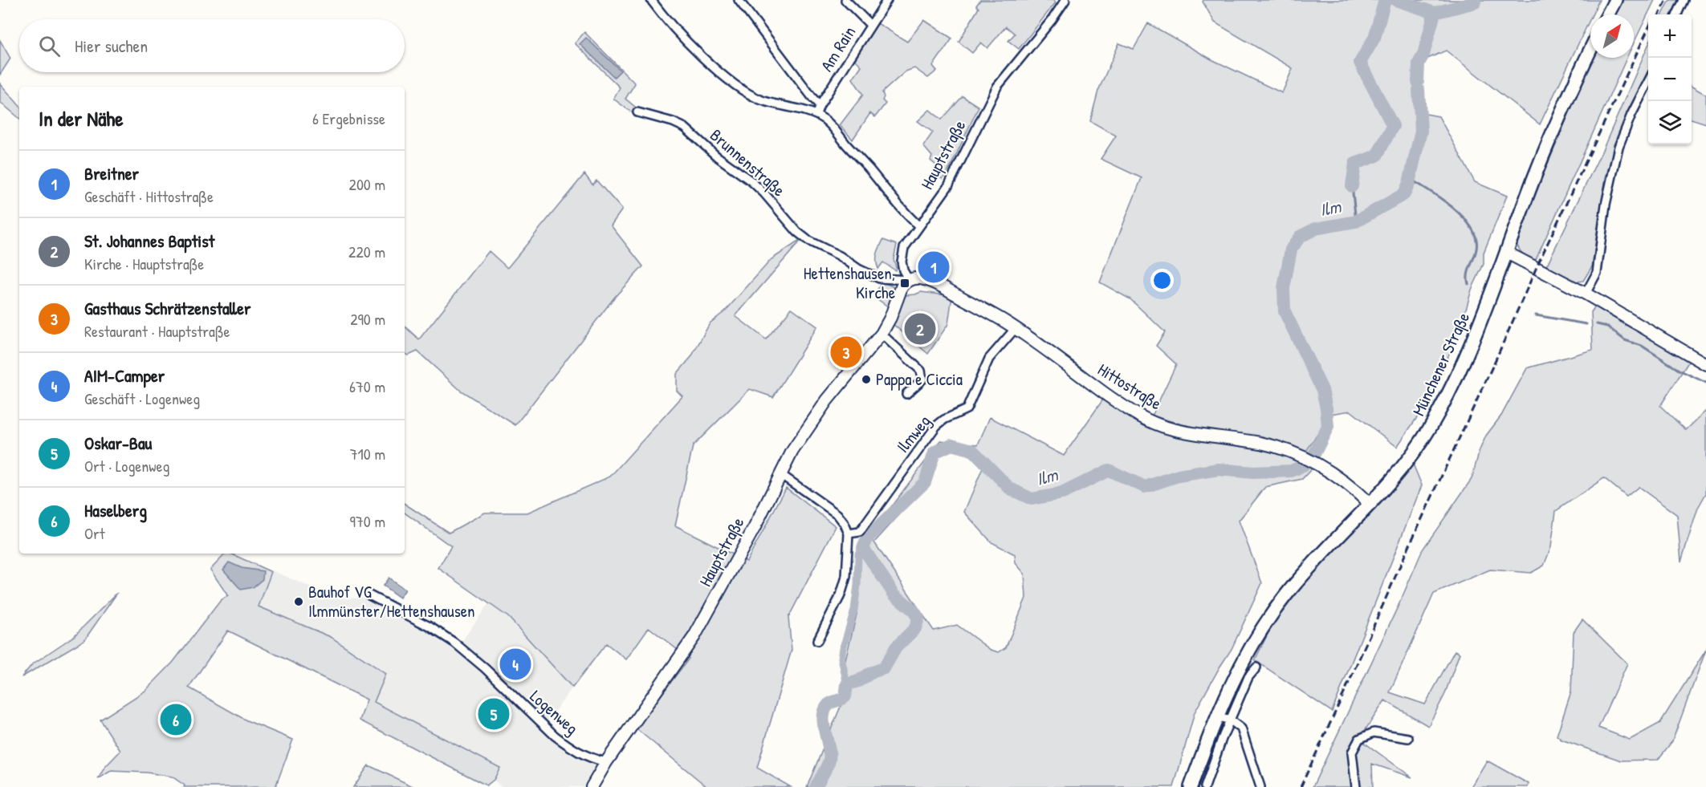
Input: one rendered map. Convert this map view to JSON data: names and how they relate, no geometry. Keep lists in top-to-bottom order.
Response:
{
  "streets": {
    "main road": ["Münchener Straße"],
    "street": [
      "Am Rain",
      "Hauptstraße",
      "Brunnenstraße",
      "Hittostraße",
      "Ilmweg",
      "Logenweg"
    ]
  },
  "crossings": [
    ["Hauptstraße", "Brunnenstraße"],
    ["Hauptstraße", "Hittostraße"],
    ["Hauptstraße", "Logenweg"],
    ["Brunnenstraße", "Hittostraße"],
    ["Münchener Straße", "Hittostraße"],
    ["Hittostraße", "Ilmweg"]
  ],
  "water": ["Ilm"],
  "places": {
    "transit": ["Hettenshausen, Kirche"],
    "other": ["Pappa e Ciccia", "Bauhof VG Ilmmünster/Hettenshausen"]
  },
  "north": "top right",
  "page": {
    "map_buttons": ["+", "−"],
    "search": "Hier suchen",
    "heading": ["In der Nähe", "6 Ergebnisse"],
    "list": [
      {
        "mark": "1",
        "name": "Breitner",
        "note": "Geschäft · Hittostraße",
        "value": "200 m"
      },
      {
        "mark": "2",
        "name": "St. Johannes Baptist",
        "note": "Kirche · Hauptstraße",
        "value": "220 m"
      },
      {
        "mark": "3",
        "name": "Gasthaus Schrätzenstaller",
        "note": "Restaurant · Hauptstraße",
        "value": "290 m"
      },
      {
        "mark": "4",
        "name": "AIM-Camper",
        "note": "Geschäft · Logenweg",
        "value": "670 m"
      },
      {
        "mark": "5",
        "name": "Oskar-Bau",
        "note": "Ort · Logenweg",
        "value": "710 m"
      },
      {
        "mark": "6",
        "name": "Haselberg",
        "note": "Ort",
        "value": "970 m"
      }
    ],
    "pins": [
      "1",
      "2",
      "3",
      "4",
      "5",
      "6"
    ]
  }
}
